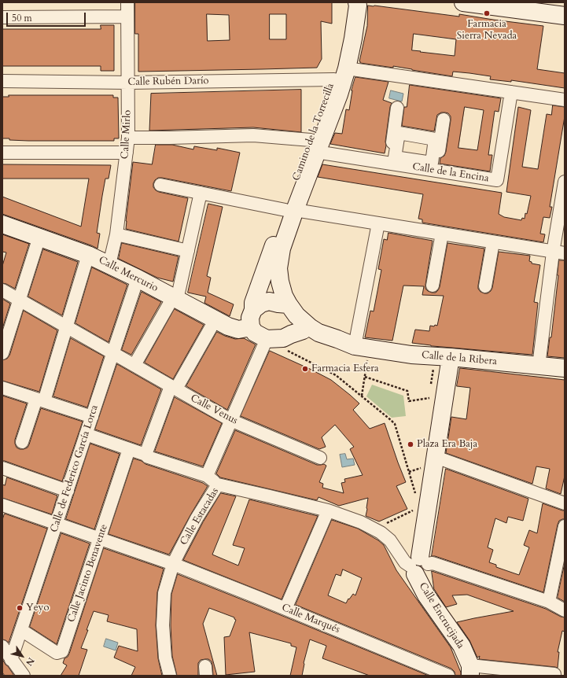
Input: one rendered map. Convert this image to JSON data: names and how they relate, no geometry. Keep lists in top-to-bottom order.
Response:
{
  "streets": {
    "street": [
      "Calle Rubén Darío",
      "Camino de la Torrecilla",
      "Calle Mirlo",
      "Calle de la Encina",
      "Calle Mercurio",
      "Calle de la Ribera",
      "Calle Venus",
      "Calle de Federico García Lorca",
      "Calle Estacadas",
      "Calle Jacinto Benavente",
      "Calle Encrucijada",
      "Calle Marqués"
    ]
  },
  "crossings": [
    ["Calle Rubén Darío", "Camino de la Torrecilla"],
    ["Calle Rubén Darío", "Calle Mirlo"],
    ["Camino de la Torrecilla", "Calle de la Encina"],
    ["Camino de la Torrecilla", "Calle Mercurio"],
    ["Camino de la Torrecilla", "Calle de la Ribera"],
    ["Calle Mirlo", "Calle de la Encina"],
    ["Calle Mirlo", "Calle Mercurio"],
    ["Calle Mercurio", "Calle de la Ribera"],
    ["Calle Mercurio", "Calle de Federico García Lorca"],
    ["Calle Venus", "Calle de Federico García Lorca"],
    ["Calle de Federico García Lorca", "Calle Jacinto Benavente"],
    ["Calle de Federico García Lorca", "Calle Marqués"],
    ["Calle Estacadas", "Calle Marqués"],
    ["Calle Jacinto Benavente", "Calle Marqués"]
  ],
  "places": [
    "Farmacia Sierra Nevada",
    "Farmacia Esfera",
    "Plaza Era Baja",
    "Yeyo"
  ],
  "scale_bar": "50 m",
  "north": "bottom right"
}
